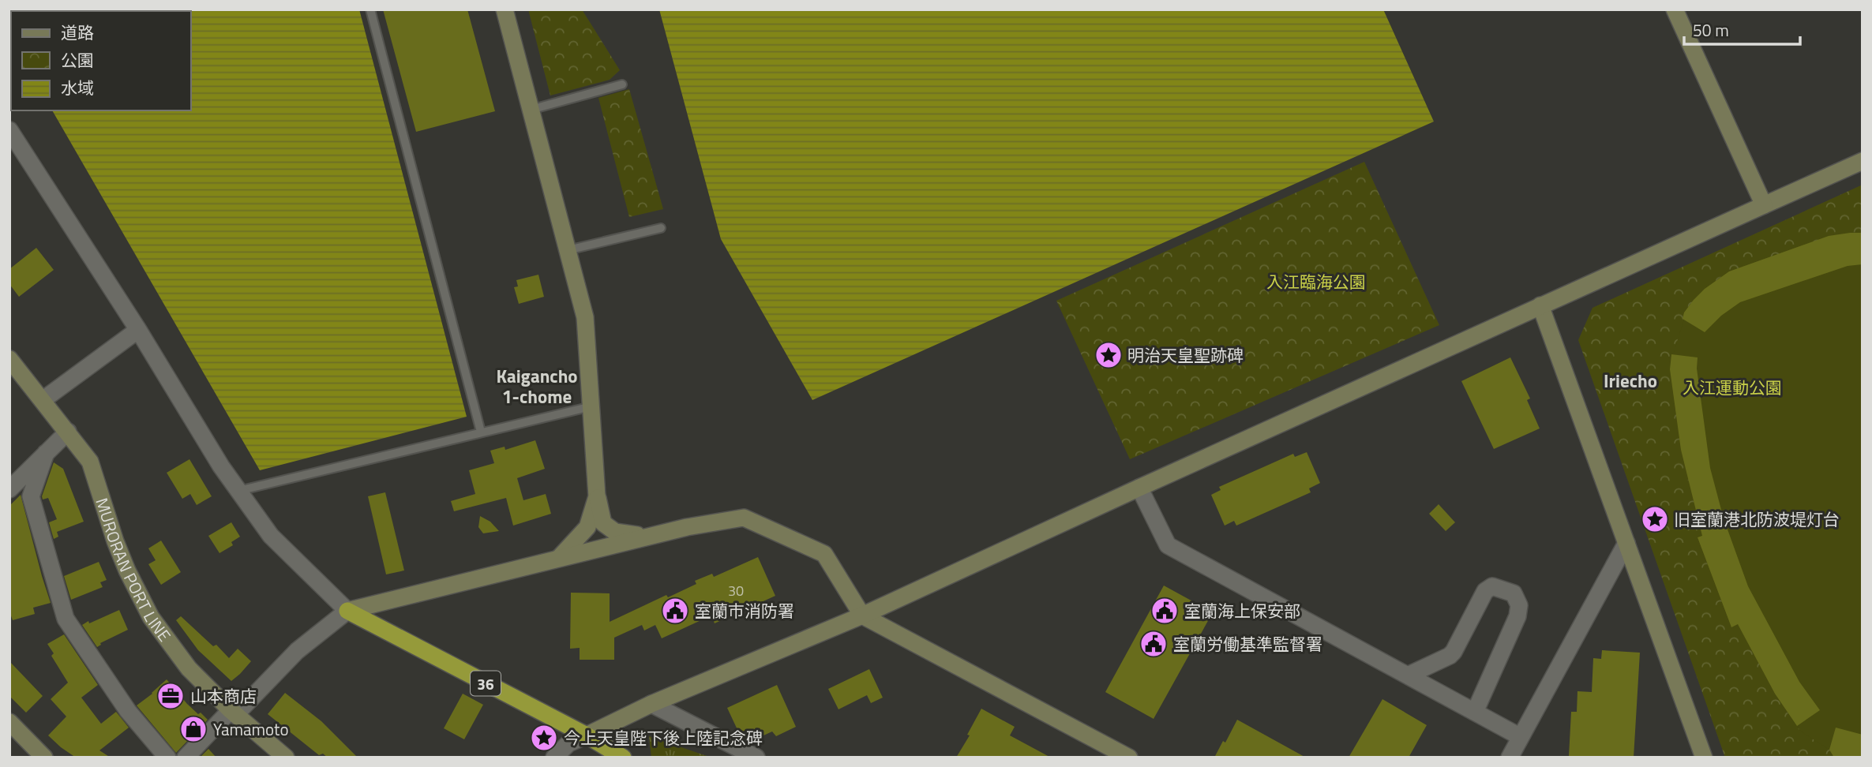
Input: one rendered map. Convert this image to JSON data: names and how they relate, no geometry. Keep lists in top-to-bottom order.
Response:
{
  "streets": {
    "highway": ["36"],
    "street": ["MURORAN PORT LINE"]
  },
  "districts": ["Kaigancho 1-chome", "Iriecho"],
  "parks": ["入江臨海公園", "入江運動公園"],
  "places": {
    "place": ["明治天皇聖跡碑", "旧室蘭港北防波堤灯台", "今上天皇陛下後上陸記念碑"],
    "public building": ["室蘭市消防署", "室蘭海上保安部", "室蘭労働基準監督署"],
    "office": ["山本商店"],
    "shop": ["Yamamoto"]
  },
  "house_numbers": ["30"],
  "legend": ["道路", "公園", "水域"],
  "scale_bar": "50 m"
}
